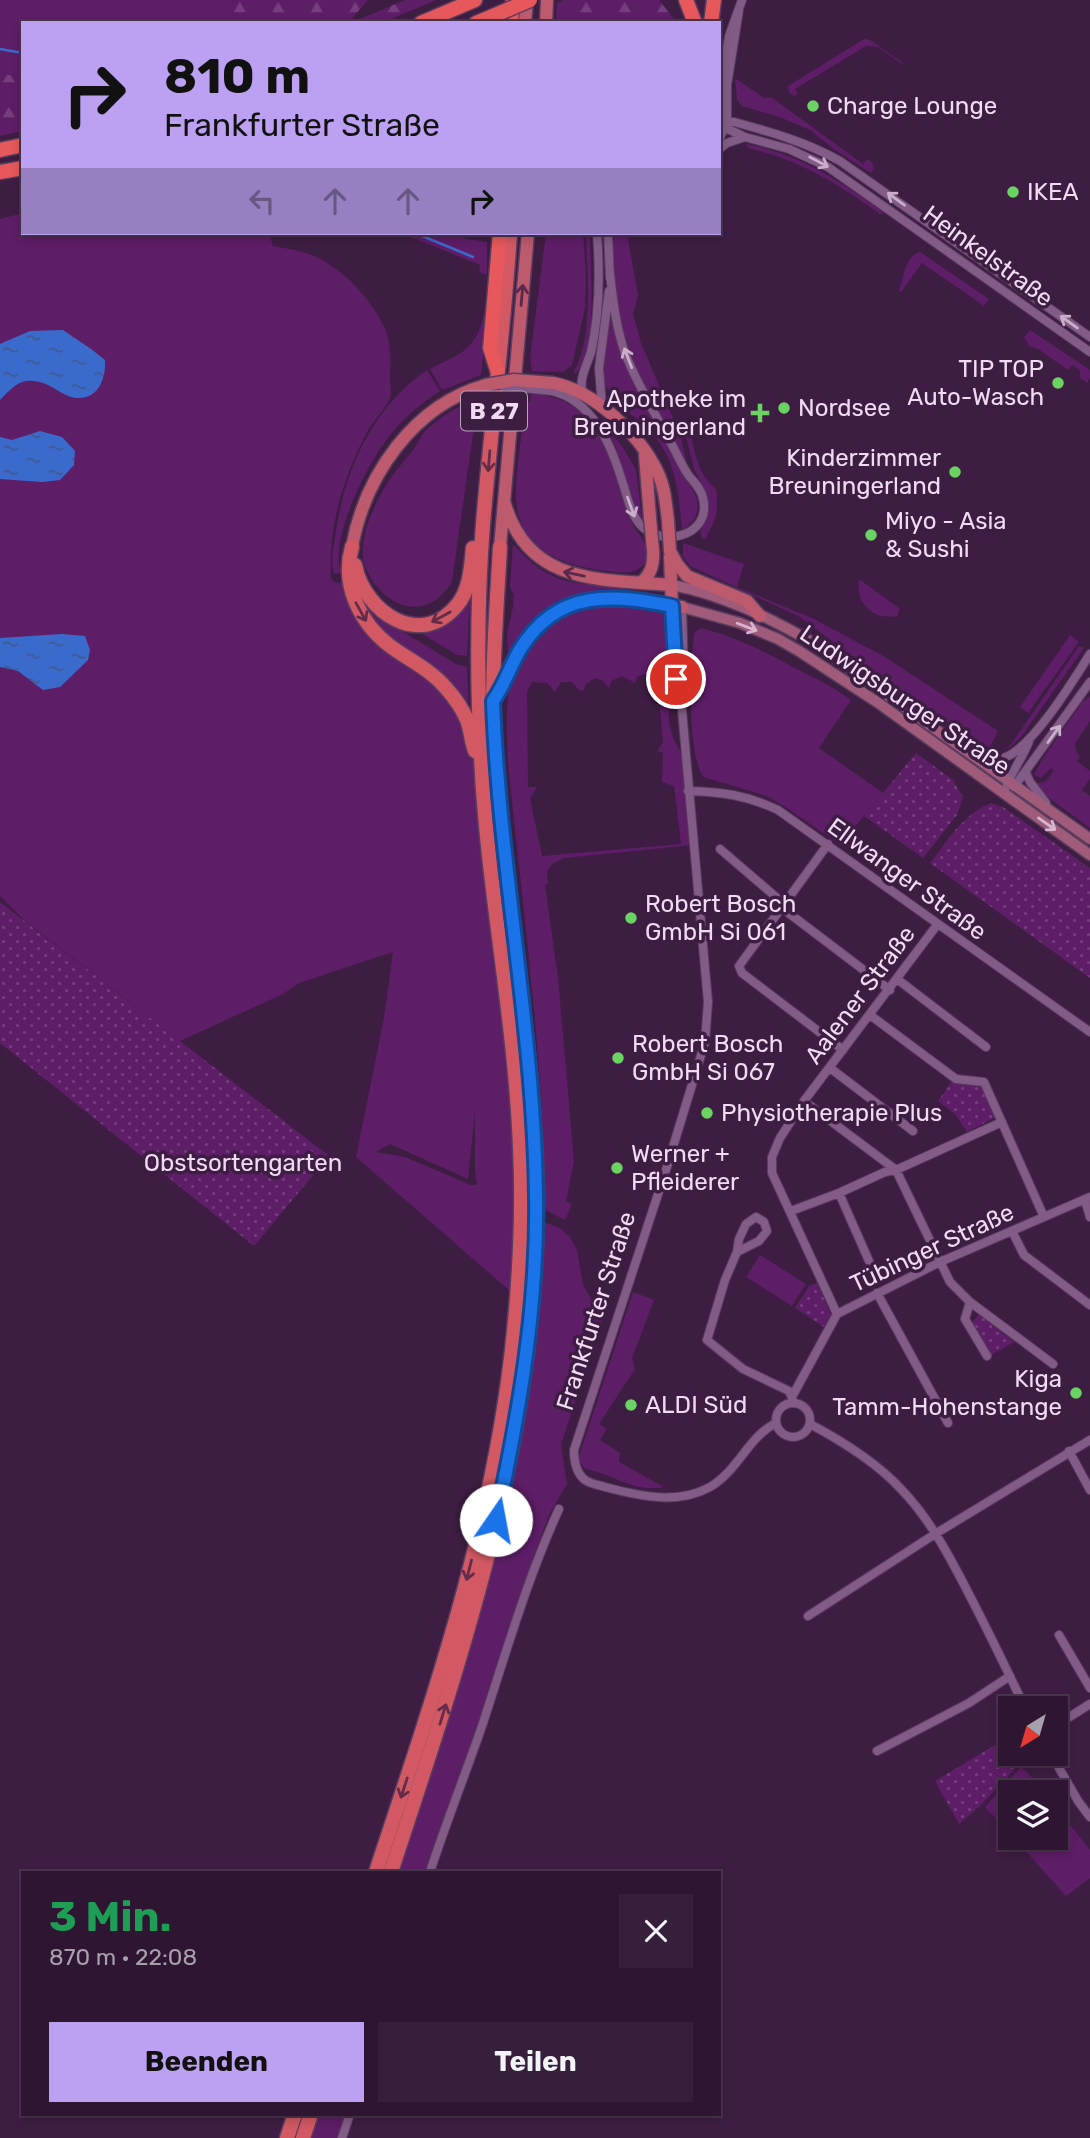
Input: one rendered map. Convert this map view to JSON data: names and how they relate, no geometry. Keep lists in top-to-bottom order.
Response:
{
  "streets": {
    "highway": ["B 27"],
    "main road": ["Ludwigsburger Straße"],
    "street": [
      "Heinkelstraße",
      "Ellwanger Straße",
      "Aalener Straße",
      "Tübinger Straße",
      "Frankfurter Straße"
    ]
  },
  "crossings": [
    ["Ludwigsburger Straße", "Frankfurter Straße"],
    ["Ellwanger Straße", "Aalener Straße"],
    ["Ellwanger Straße", "Frankfurter Straße"],
    ["Aalener Straße", "Tübinger Straße"],
    ["Tübinger Straße", "Frankfurter Straße"]
  ],
  "parks": ["Obstsortengarten"],
  "places": {
    "other": [
      "Charge Lounge",
      "IKEA",
      "TIP TOP Auto-Wasch",
      "Nordsee",
      "Kinderzimmer Breuningerland",
      "Miyo - Asia & Sushi",
      "Robert Bosch GmbH Si 061",
      "Robert Bosch GmbH Si 067",
      "Physiotherapie Plus",
      "Werner + Pfleiderer",
      "Kiga Tamm-Hohenstange",
      "ALDI Süd"
    ],
    "health": ["Apotheke im Breuningerland"]
  },
  "north": "bottom left",
  "page": {
    "turn": ["810 m", "Frankfurter Straße"],
    "heading": ["3 Min.", "870 m · 22:08"],
    "buttons": ["Beenden", "Teilen"]
  }
}
